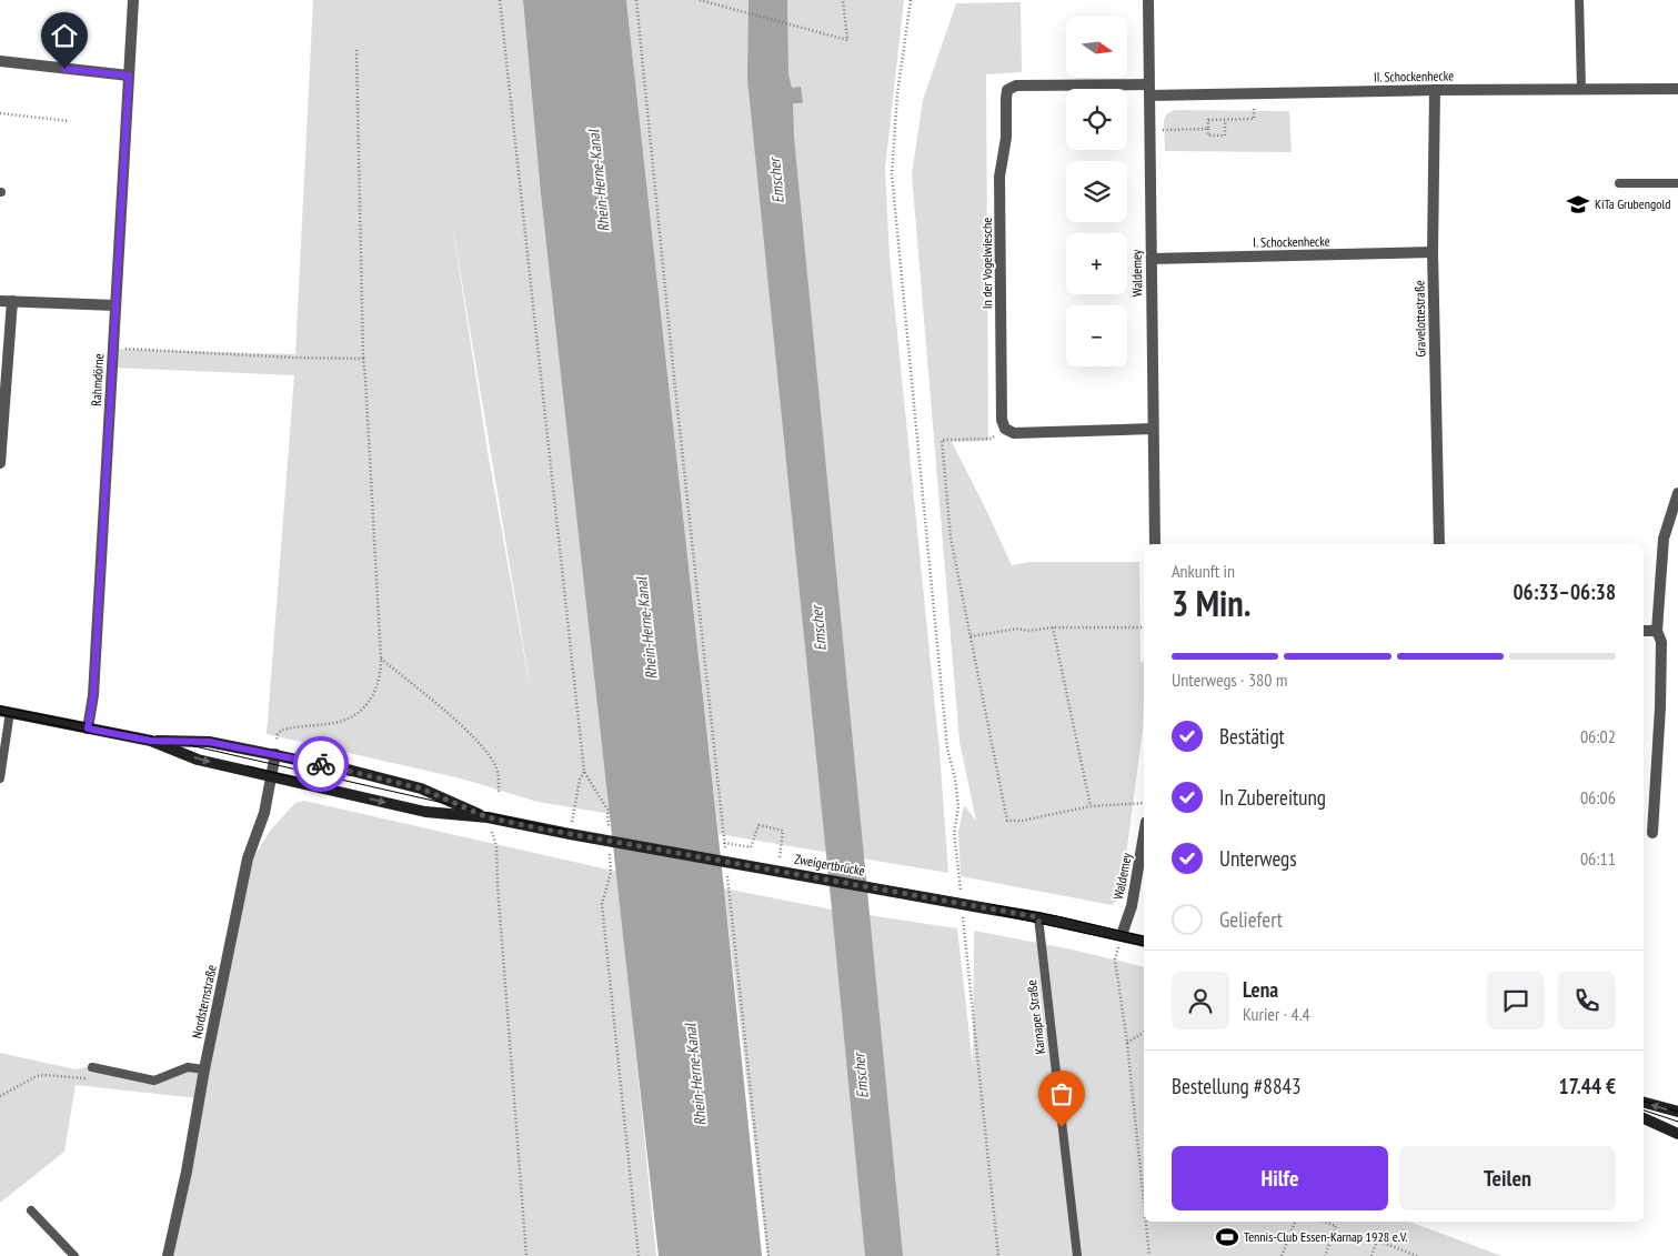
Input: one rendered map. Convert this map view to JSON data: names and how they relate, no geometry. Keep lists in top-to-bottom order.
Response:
{
  "streets": {
    "main road": ["Zweigertbrücke"],
    "street": [
      "II. Schockenhecke",
      "I. Schockenhecke",
      "In der Vogelwiesche",
      "Waldemey",
      "Gravelottestraße",
      "Rahmdörne",
      "Nordsternstraße"
    ],
    "lane": ["Karnaper Straße"]
  },
  "crossings": [
    ["II. Schockenhecke", "In der Vogelwiesche"],
    ["II. Schockenhecke", "Waldemey"],
    ["II. Schockenhecke", "Gravelottestraße"],
    ["I. Schockenhecke", "Waldemey"],
    ["I. Schockenhecke", "Gravelottestraße"],
    ["In der Vogelwiesche", "Waldemey"],
    ["Zweigertbrücke", "Karnaper Straße"]
  ],
  "water": ["Rhein-Herne-Kanal", "Emscher"],
  "places": {
    "school or university": ["KiTa Grubengold"],
    "sports": ["Tennis-Club Essen-Karnap 1928 e.V."]
  },
  "north": "right",
  "page": {
    "map_buttons": ["+", "−"],
    "heading": ["3 Min.", "Ankunft in", "06:33–06:38"],
    "panel": [
      "Lena",
      "Kurier · 4.4",
      "Bestellung #8843",
      "17.44 €"
    ],
    "bar": "Unterwegs · 380 m",
    "list": [
      ["Bestätigt", "06:02"],
      ["In Zubereitung", "06:06"],
      ["Unterwegs", "06:11"],
      "Geliefert"
    ],
    "buttons": ["Hilfe", "Teilen"]
  }
}
